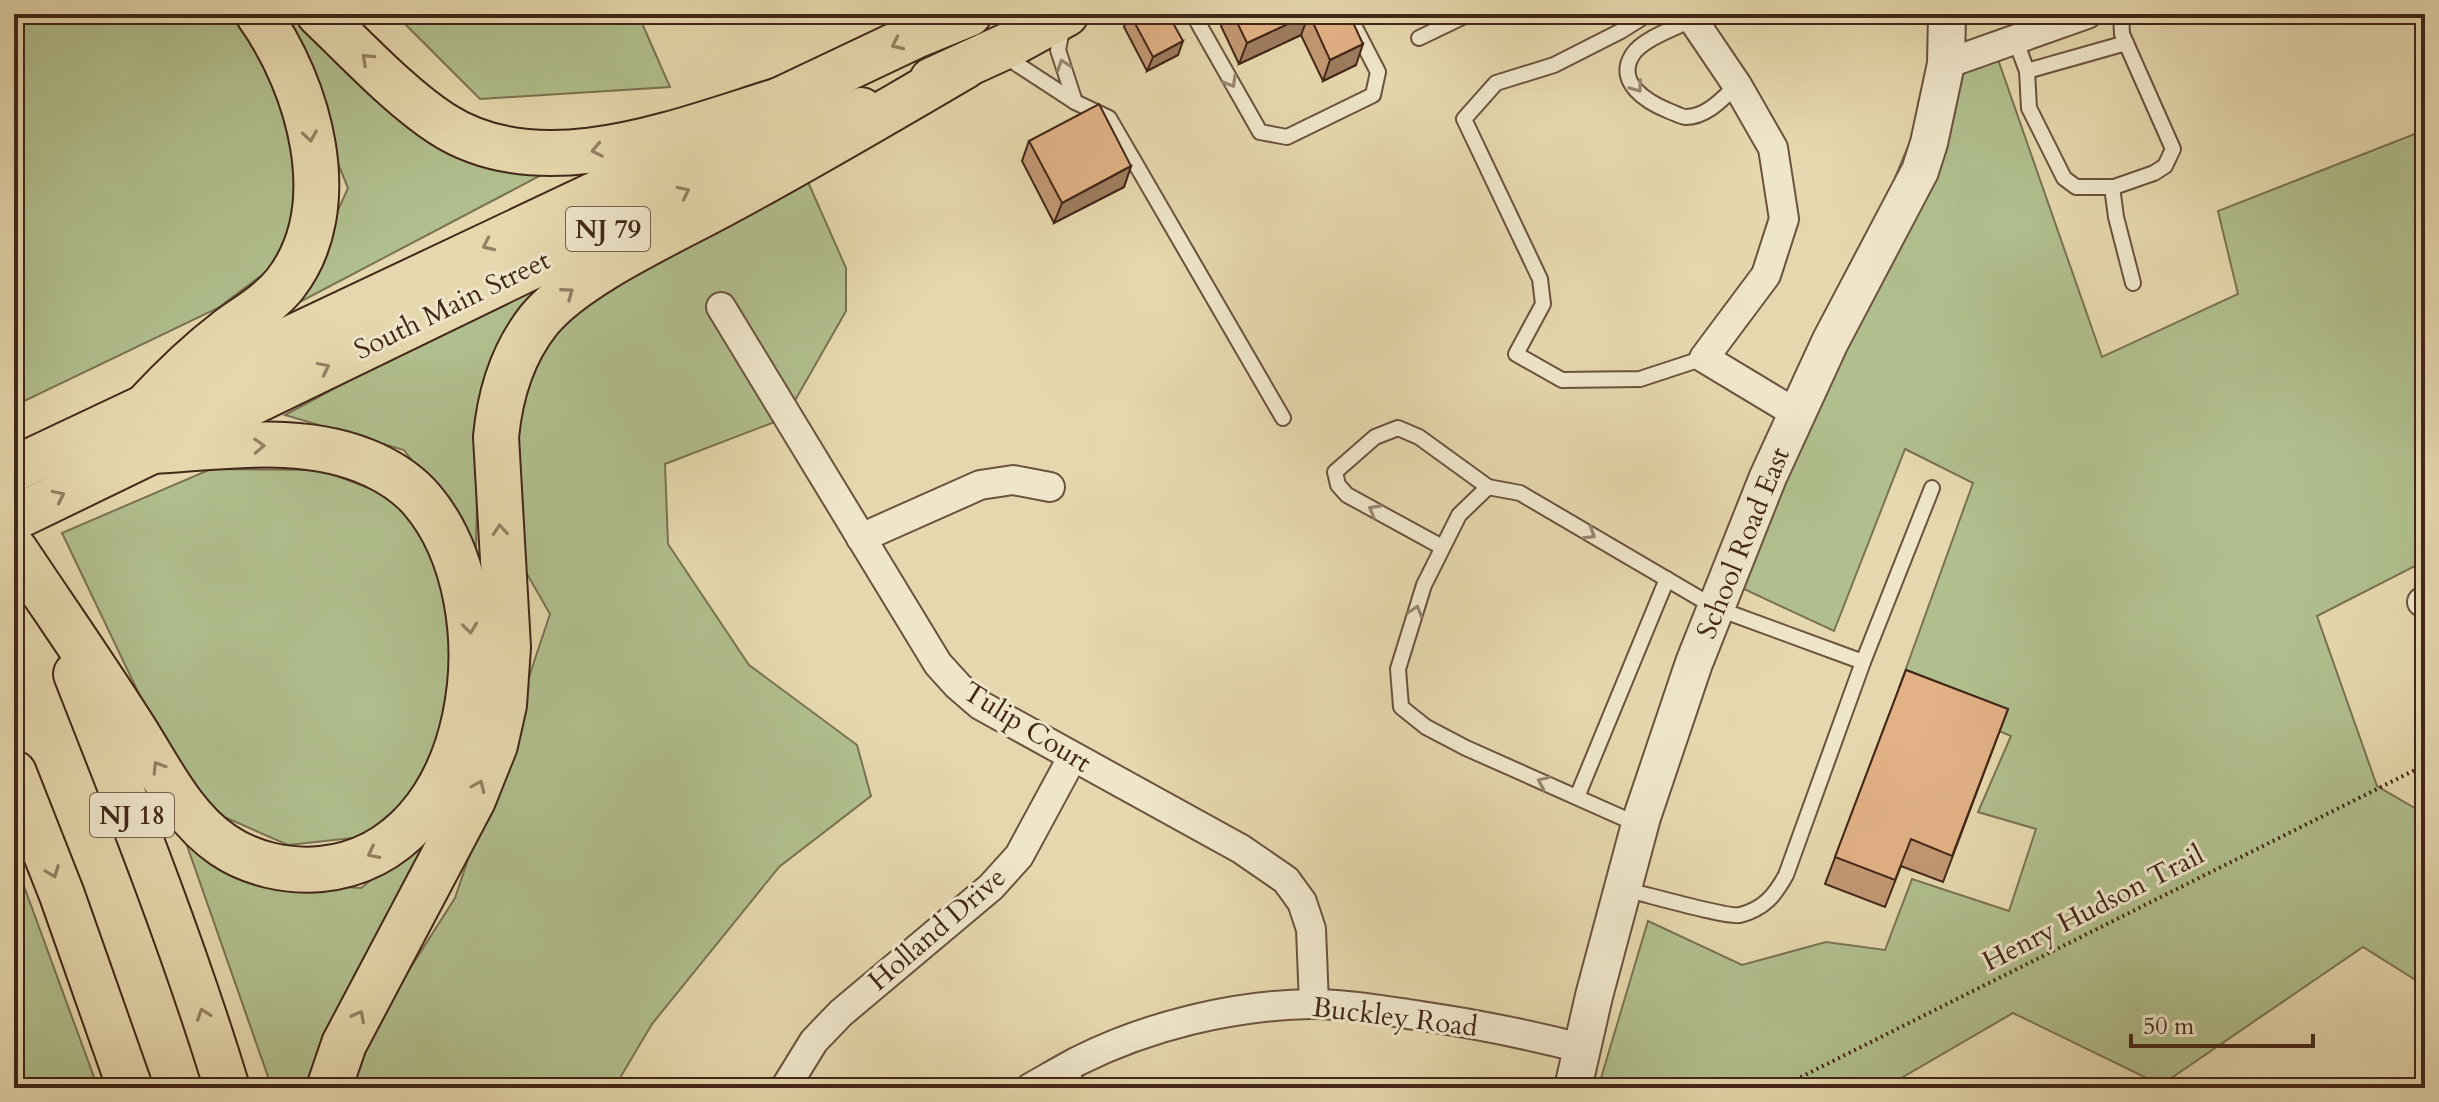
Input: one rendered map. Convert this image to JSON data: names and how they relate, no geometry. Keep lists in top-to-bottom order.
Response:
{
  "streets": {
    "main road": ["NJ 79", "South Main Street", "NJ 18"],
    "street": [
      "School Road East",
      "Tulip Court",
      "Holland Drive",
      "Buckley Road"
    ],
    "path": ["Henry Hudson Trail"]
  },
  "crossings": [
    ["South Main Street", "NJ 18"],
    ["School Road East", "Buckley Road"],
    ["Tulip Court", "Holland Drive"],
    ["Tulip Court", "Buckley Road"]
  ],
  "scale_bar": "50 m"
}
